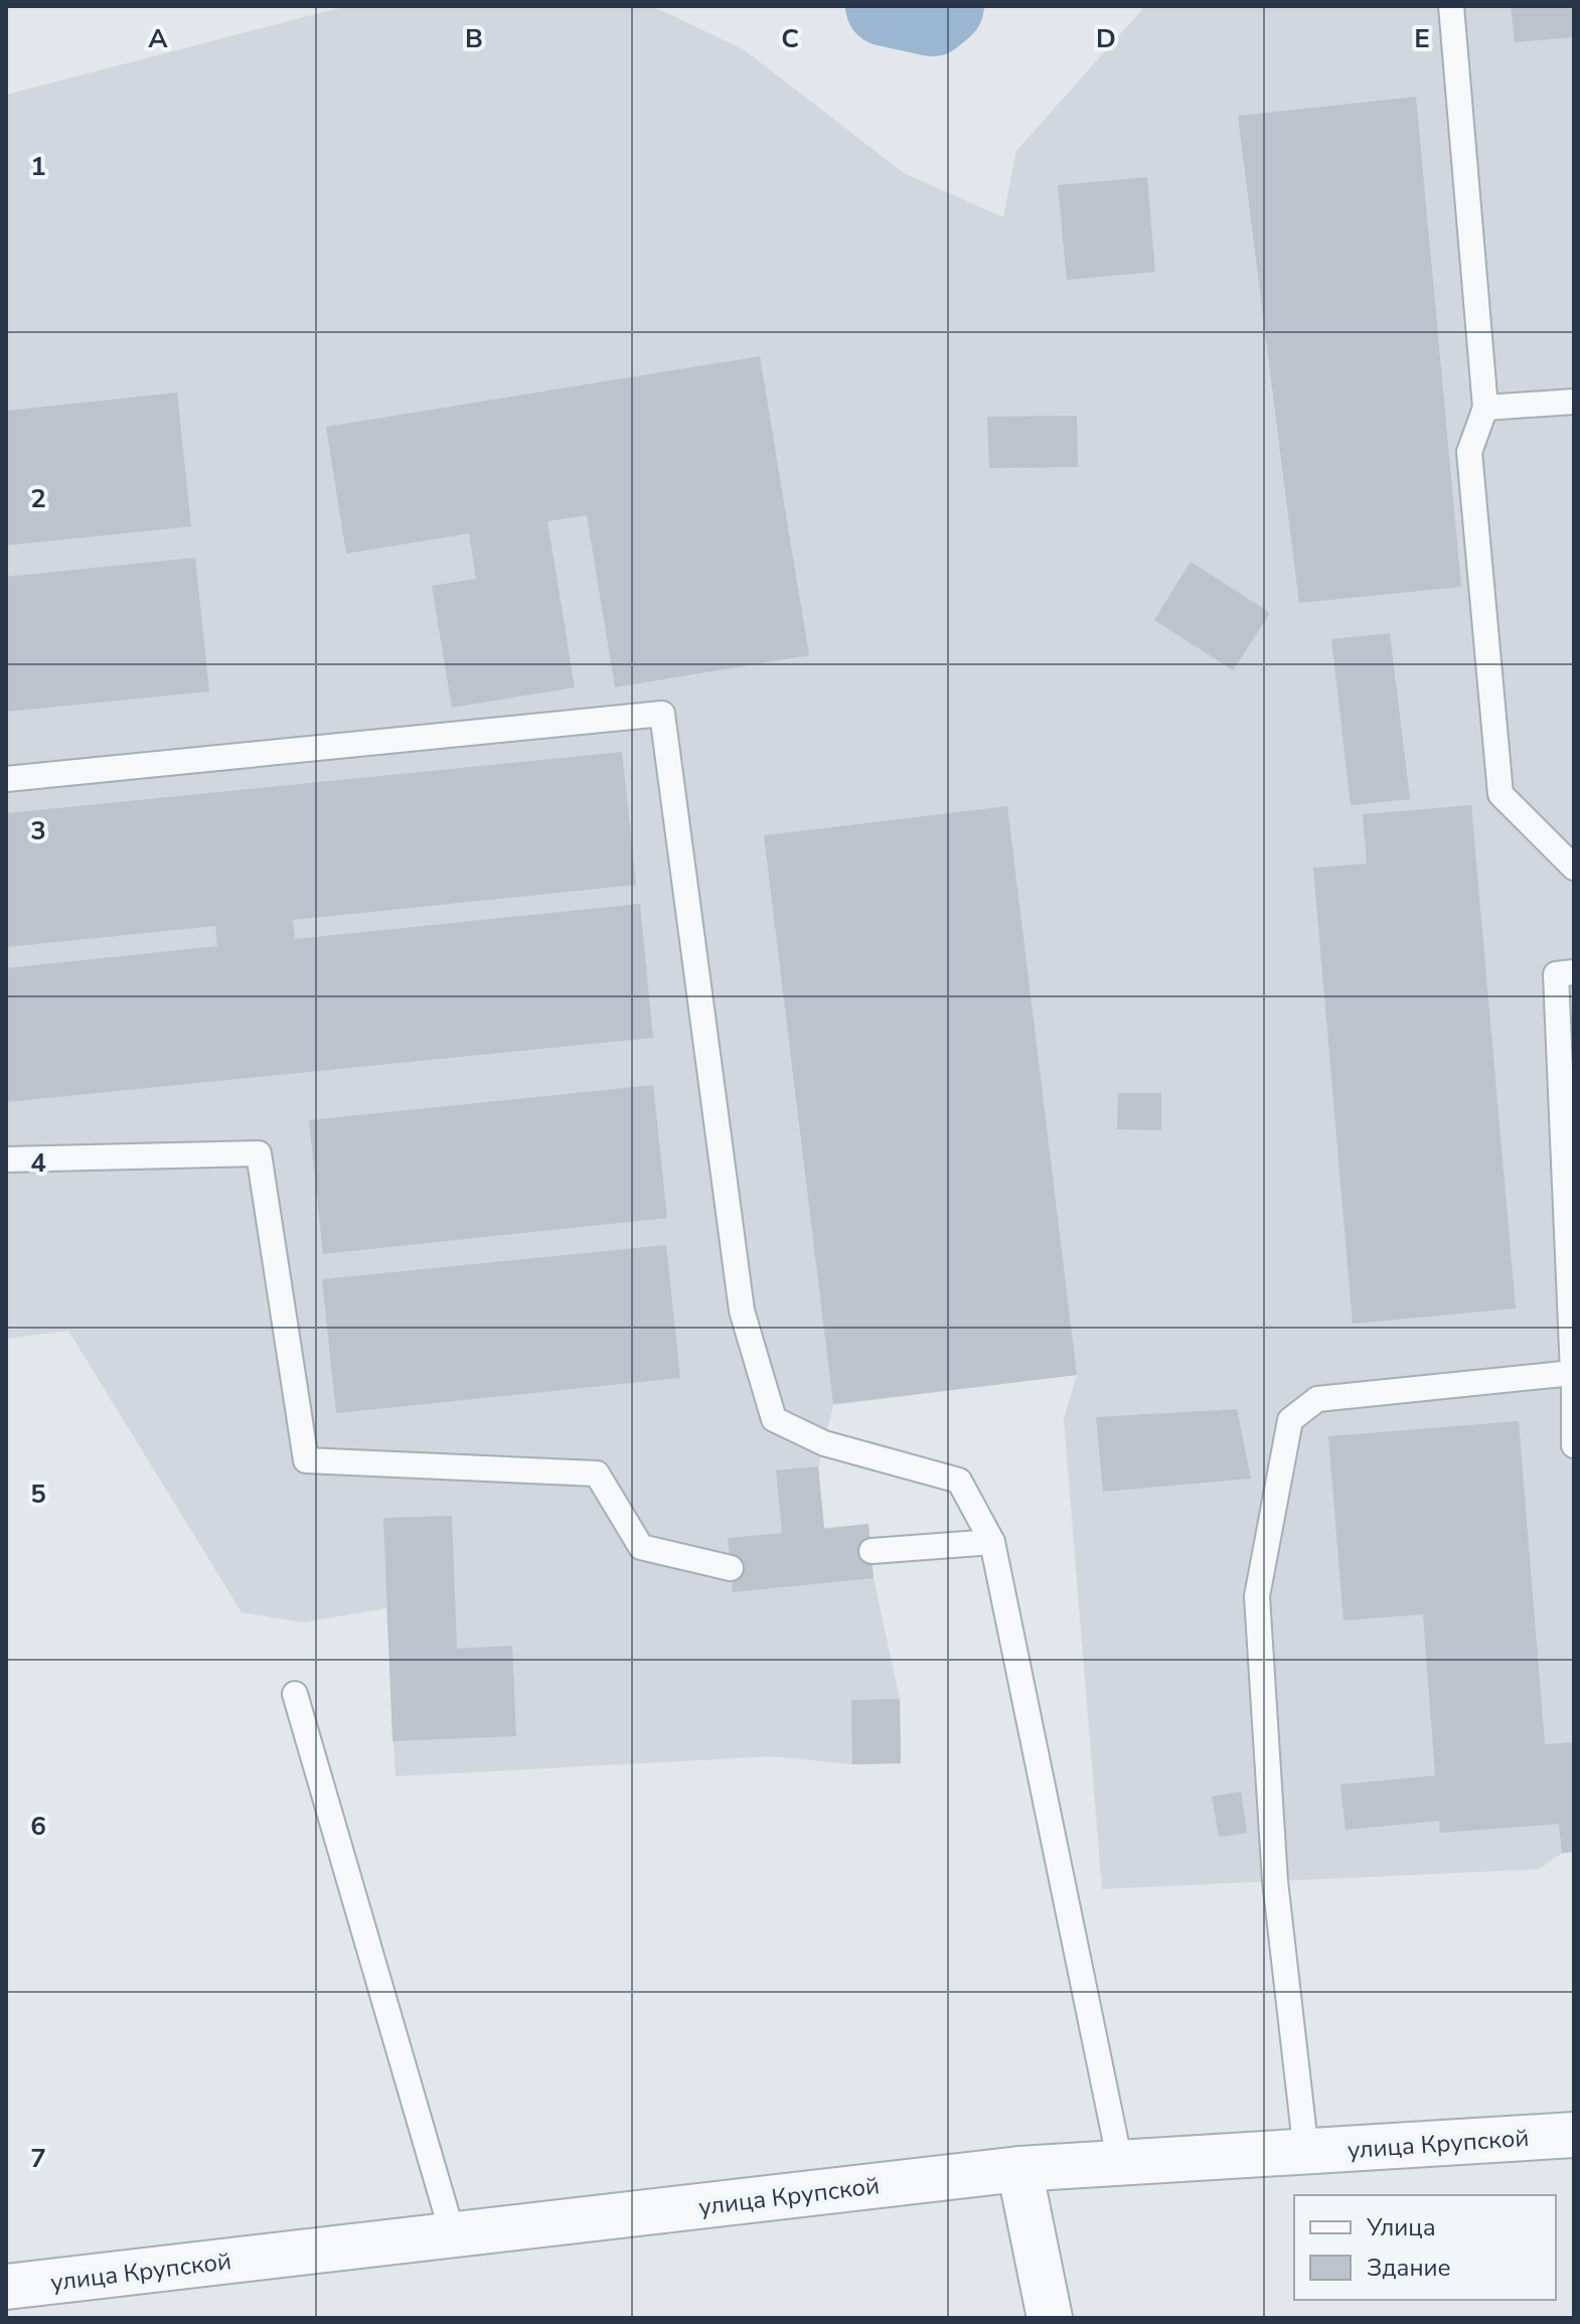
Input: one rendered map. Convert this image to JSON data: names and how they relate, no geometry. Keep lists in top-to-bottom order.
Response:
{
  "streets": {
    "street": ["улица Крупской"]
  },
  "legend": ["Улица", "Здание"],
  "grid": {
    "columns": [
      "A",
      "B",
      "C",
      "D",
      "E"
    ],
    "rows": [
      "1",
      "2",
      "3",
      "4",
      "5",
      "6",
      "7"
    ]
  }
}
